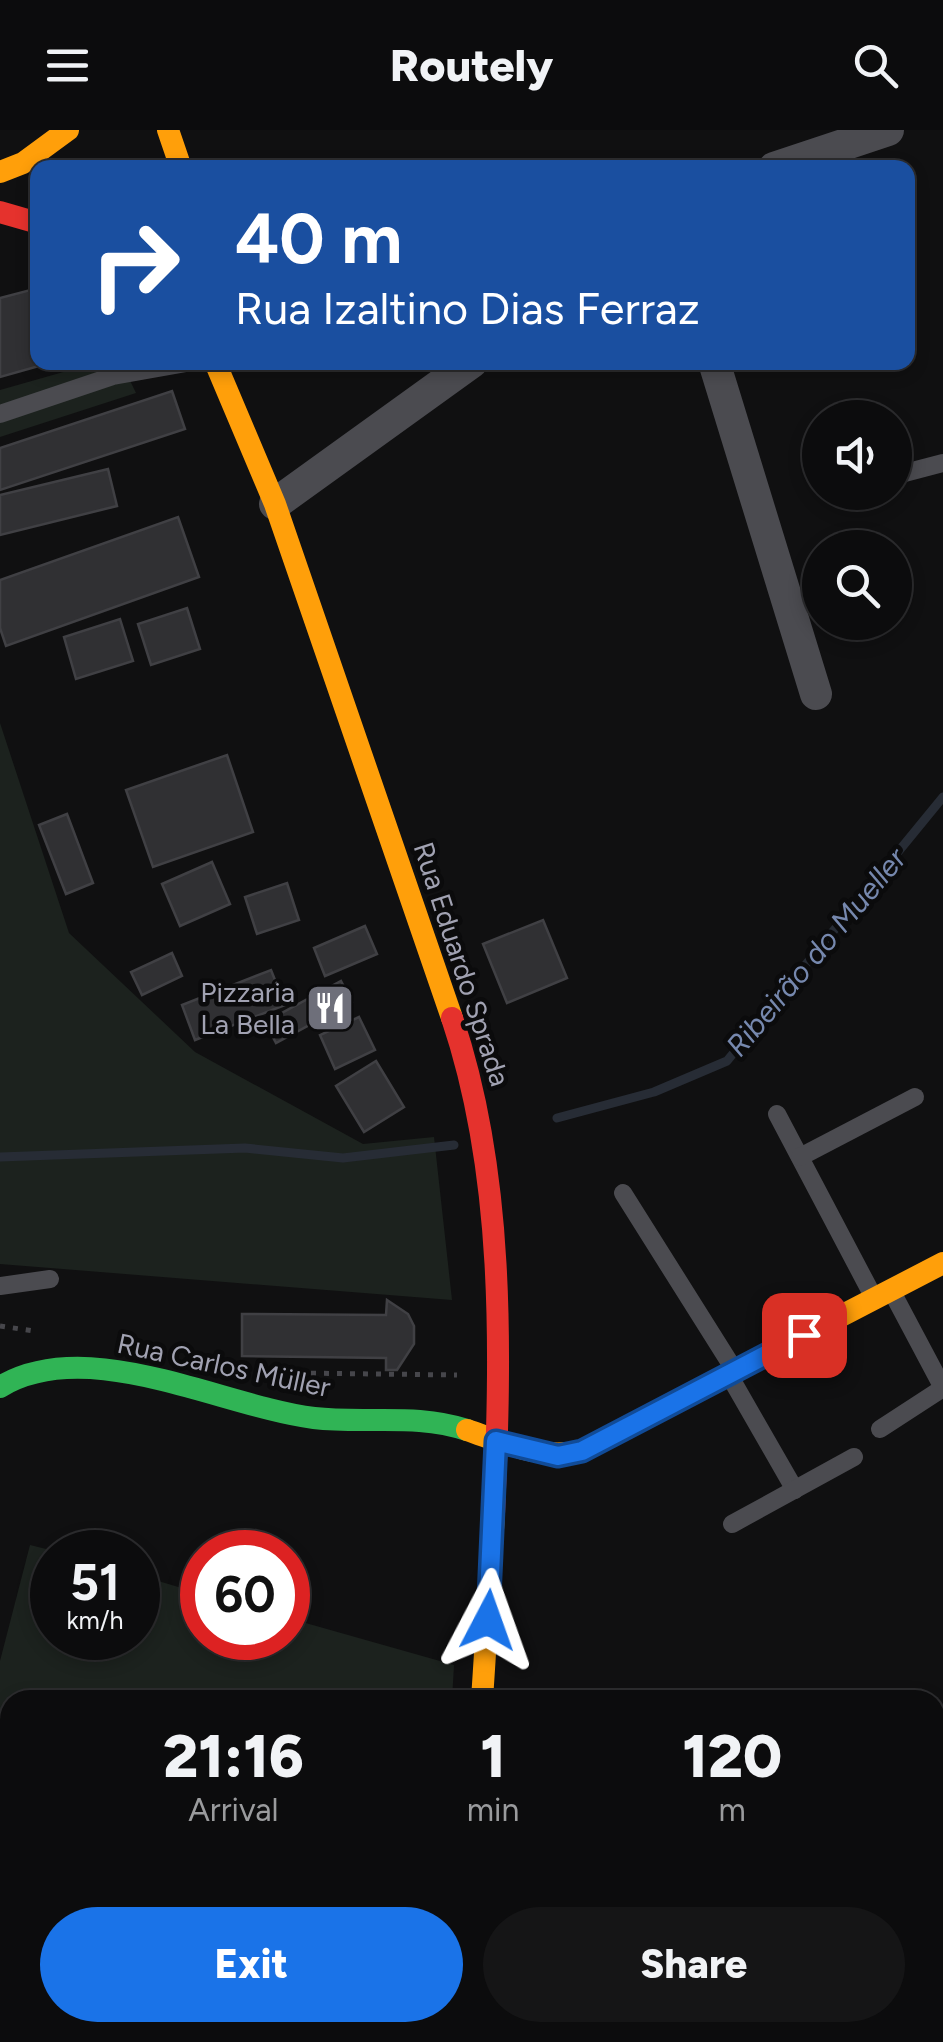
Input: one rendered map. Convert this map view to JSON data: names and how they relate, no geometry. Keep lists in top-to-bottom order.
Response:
{
  "streets": {
    "main road": ["Rua Eduardo Sprada", "Rua Carlos Müller"]
  },
  "crossings": [
    ["Rua Eduardo Sprada", "Rua Carlos Müller"]
  ],
  "water": ["Ribeirão do Mueller"],
  "places": {
    "restaurant": ["Pizzaria La Bella"]
  },
  "page": {
    "header": "Routely",
    "turn": ["40 m", "Rua Izaltino Dias Ferraz"],
    "speed": "51 km/h",
    "limit": "60",
    "eta": [
      "21:16",
      "Arrival",
      "1",
      "min",
      "120",
      "m"
    ],
    "buttons": ["Exit", "Share"]
  }
}
